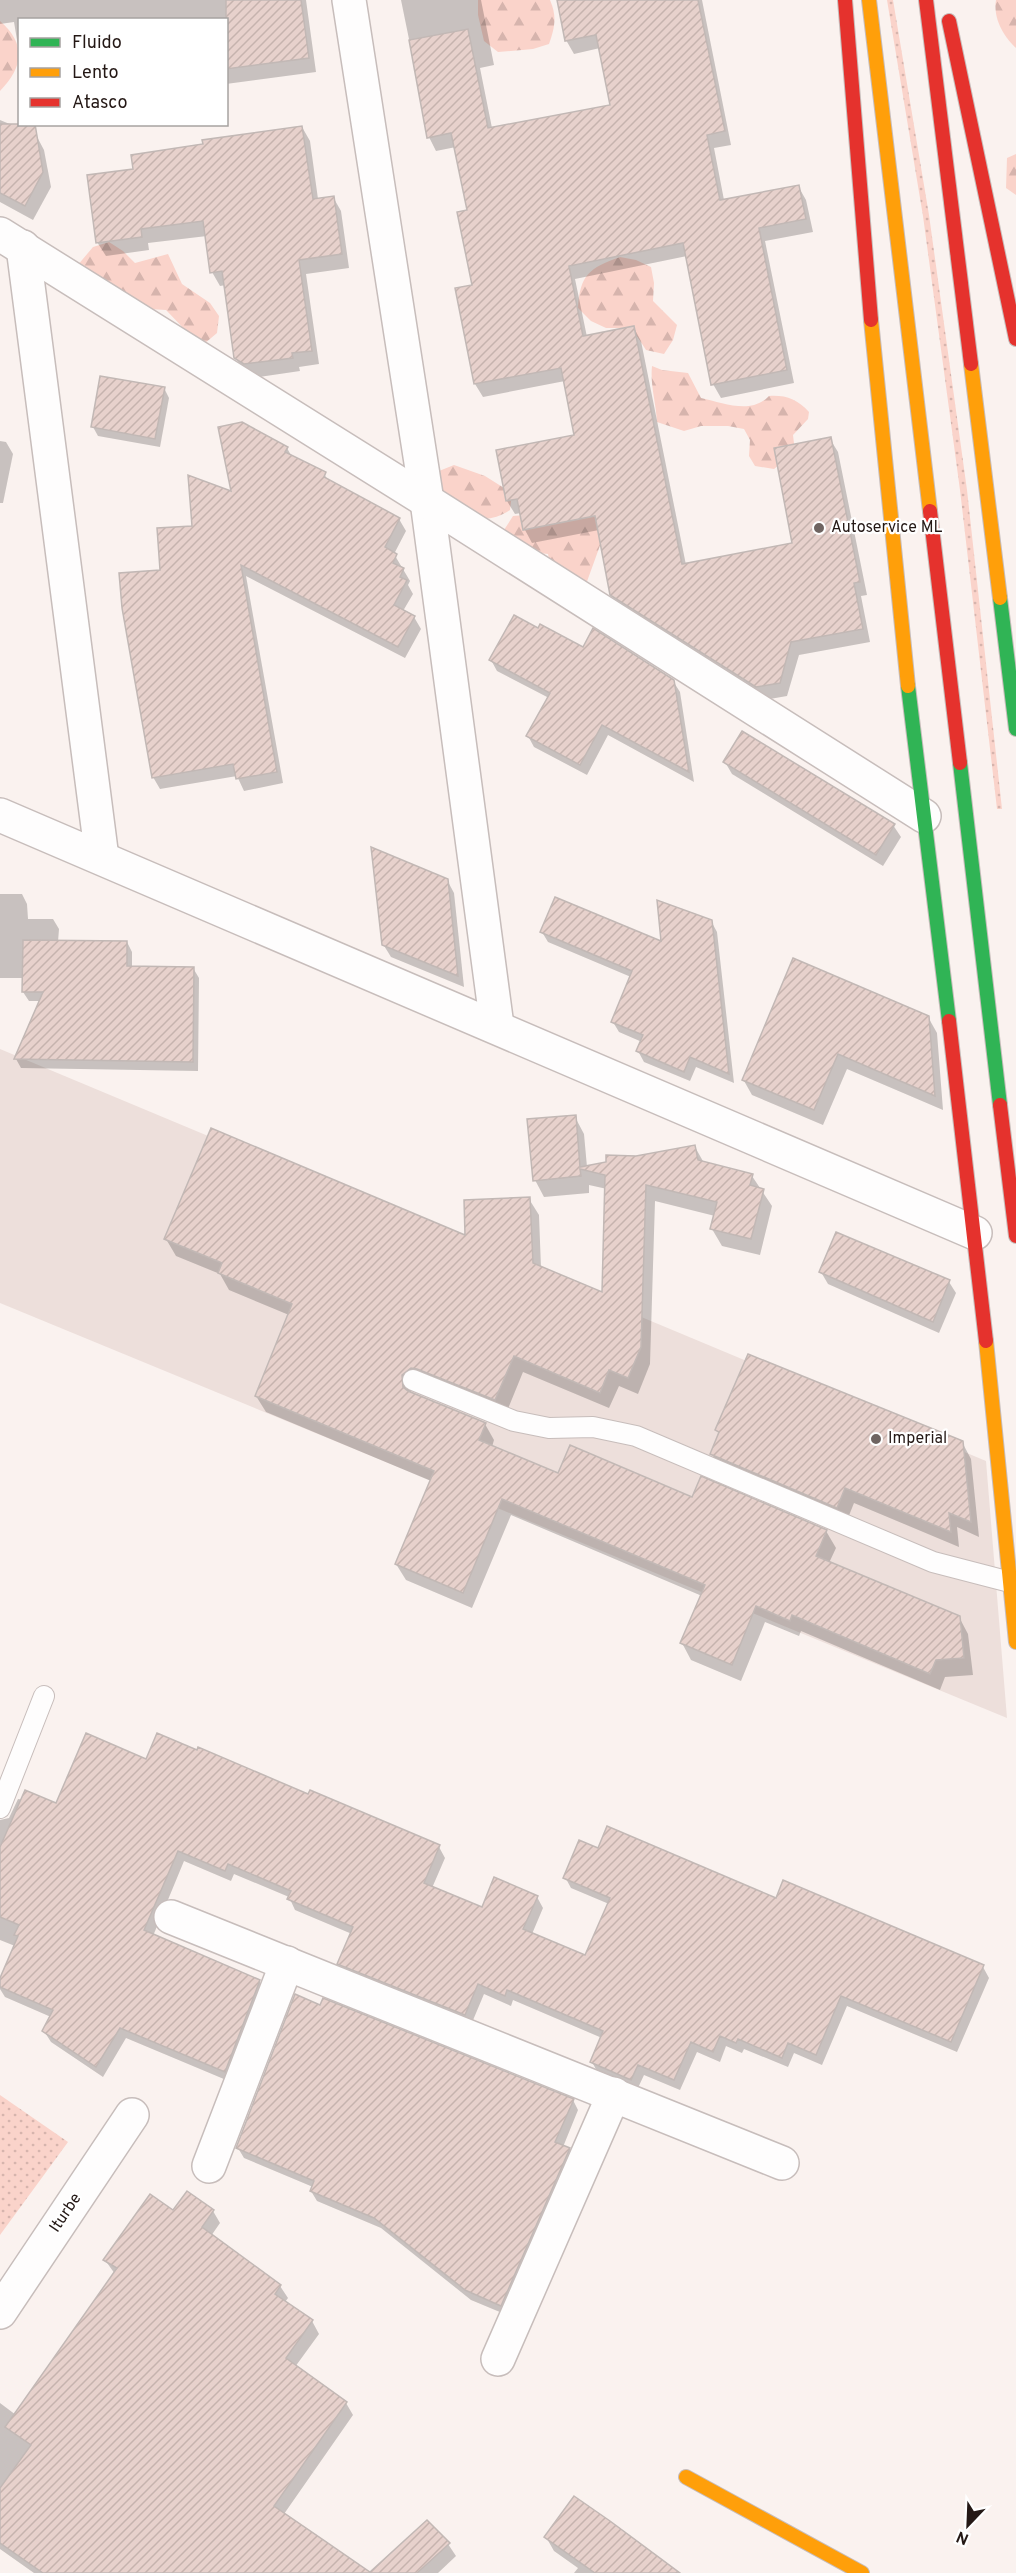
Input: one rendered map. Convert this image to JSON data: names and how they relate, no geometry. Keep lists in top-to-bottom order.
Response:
{
  "streets": {
    "street": ["Iturbe"]
  },
  "places": ["Autoservice ML", "Imperial"],
  "legend": ["Fluido", "Lento", "Atasco"],
  "north": "bottom left"
}
